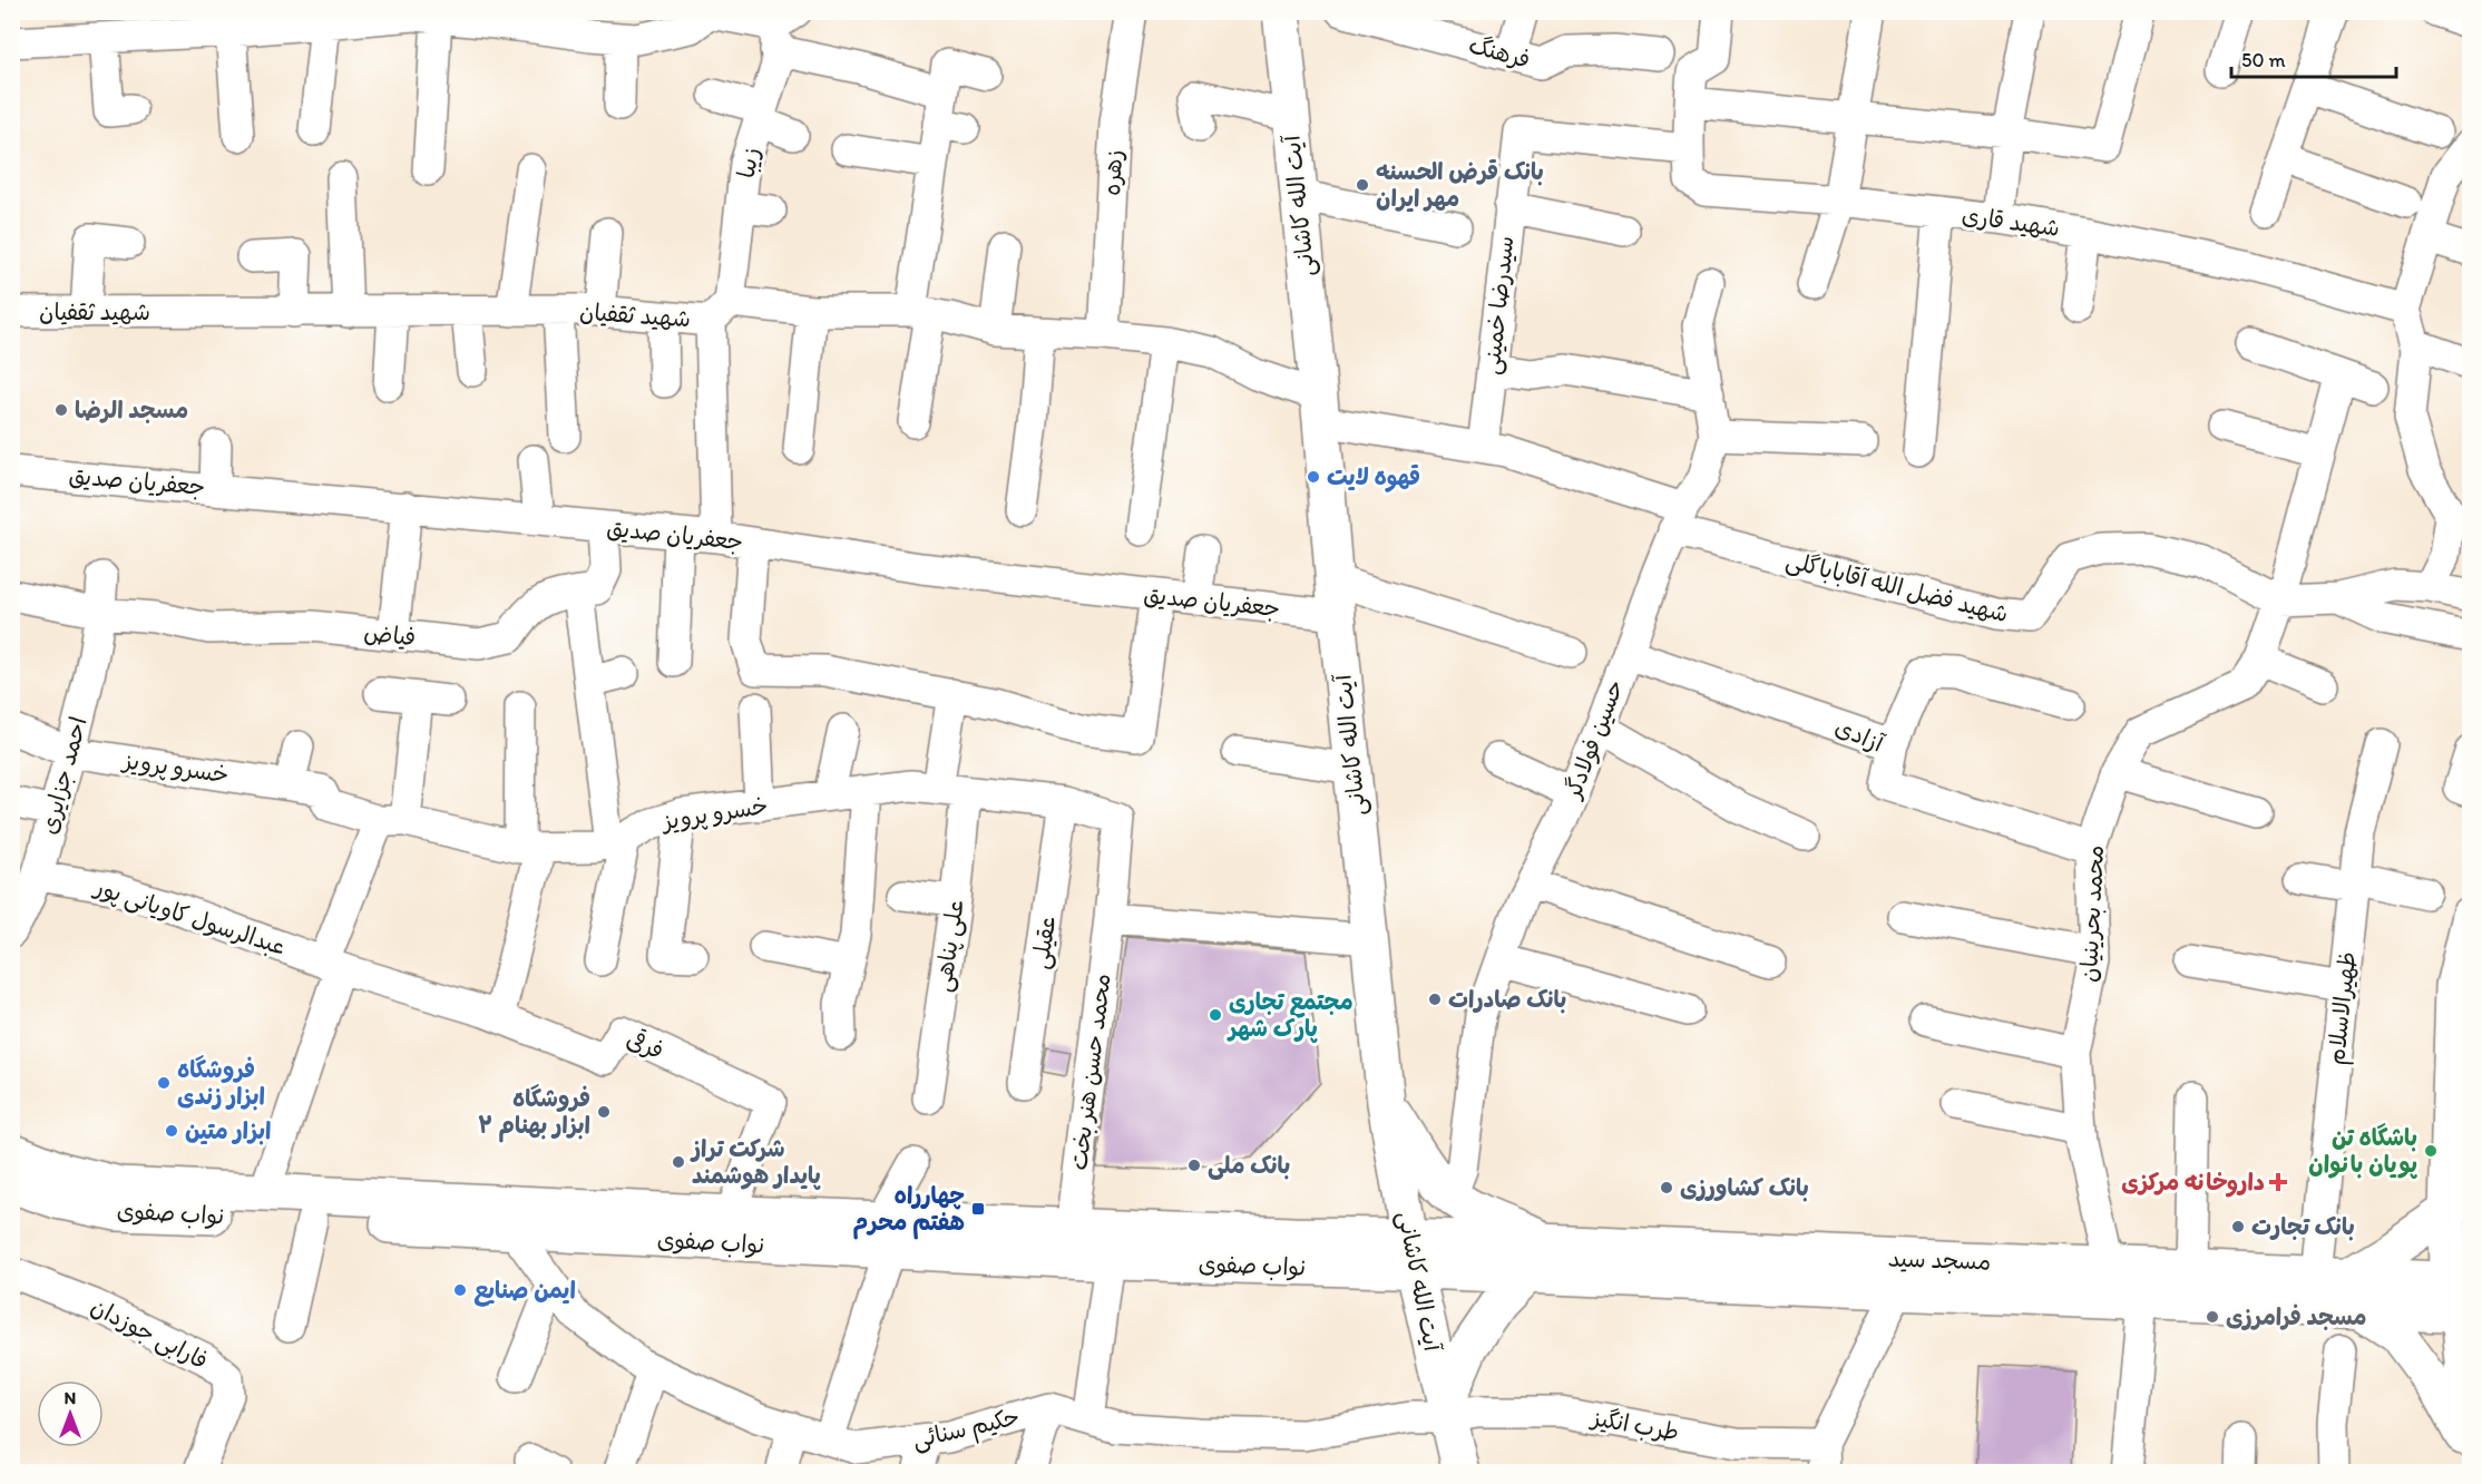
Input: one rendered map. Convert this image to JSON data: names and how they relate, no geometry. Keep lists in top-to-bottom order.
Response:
{
  "streets": {
    "main road": ["آیت الله کاشانی", "نواب صفوی", "مسجد سید"],
    "street": [
      "فرهنگ",
      "زیبا",
      "زهره",
      "شهید قاری",
      "سیدرضا خمینی",
      "شهید ثقفیان",
      "جعفریان صدیق",
      "شهید فضل الله آقاباباگلی",
      "فیاض",
      "آزادی",
      "حسین فولادگر",
      "خسرو پرویز",
      "احمد جزایری",
      "محمد بحرینیان",
      "عبدالرسول کاویانی پور",
      "عقیلی",
      "علی پناهی",
      "ظهیرالاسلام",
      "فرقی",
      "محمد حسن هنر بخت",
      "فارابی جوزدان",
      "طرب انگیز",
      "حکیم سنائی"
    ]
  },
  "crossings": [
    ["زیبا", "شهید ثقفیان"],
    ["زیبا", "جعفریان صدیق"],
    ["زهره", "شهید ثقفیان"],
    ["آیت الله کاشانی", "شهید ثقفیان"],
    ["آیت الله کاشانی", "جعفریان صدیق"],
    ["آیت الله کاشانی", "شهید فضل الله آقاباباگلی"],
    ["آیت الله کاشانی", "نواب صفوی"],
    ["آیت الله کاشانی", "مسجد سید"],
    ["آیت الله کاشانی", "طرب انگیز"],
    ["آیت الله کاشانی", "حکیم سنائی"],
    ["شهید قاری", "سیدرضا خمینی"],
    ["سیدرضا خمینی", "شهید فضل الله آقاباباگلی"],
    ["شهید ثقفیان", "شهید فضل الله آقاباباگلی"],
    ["جعفریان صدیق", "فیاض"],
    ["شهید فضل الله آقاباباگلی", "حسین فولادگر"],
    ["شهید فضل الله آقاباباگلی", "محمد بحرینیان"],
    ["فیاض", "احمد جزایری"],
    ["آزادی", "حسین فولادگر"],
    ["آزادی", "محمد بحرینیان"],
    ["خسرو پرویز", "احمد جزایری"],
    ["خسرو پرویز", "عقیلی"],
    ["خسرو پرویز", "علی پناهی"],
    ["خسرو پرویز", "محمد حسن هنر بخت"],
    ["احمد جزایری", "عبدالرسول کاویانی پور"],
    ["محمد بحرینیان", "مسجد سید"],
    ["عبدالرسول کاویانی پور", "فرقی"],
    ["ظهیرالاسلام", "مسجد سید"],
    ["فرقی", "نواب صفوی"],
    ["محمد حسن هنر بخت", "نواب صفوی"],
    ["نواب صفوی", "مسجد سید"],
    ["نواب صفوی", "حکیم سنائی"],
    ["طرب انگیز", "حکیم سنائی"]
  ],
  "places": {
    "other": [
      "بانک قرض الحسنه مهر ایران",
      "مسجد الرضا",
      "قهوه لایت",
      "بانک صادرات",
      "مجتمع تجاری پارک شهر",
      "فروشگاه ابزار زندی",
      "فروشگاه ابزار بهنام ۲",
      "ابزار متین",
      "باشگاه تن پویان بانوان",
      "شرکت تراز پایدار هوشمند",
      "بانک ملی",
      "بانک کشاورزی",
      "بانک تجارت",
      "ایمن صنایع",
      "مسجد فرامرزی"
    ],
    "health": ["داروخانه مرکزی"],
    "transit": ["چهارراه هفتم محرم"]
  },
  "scale_bar": "50 m",
  "north": "top"
}
